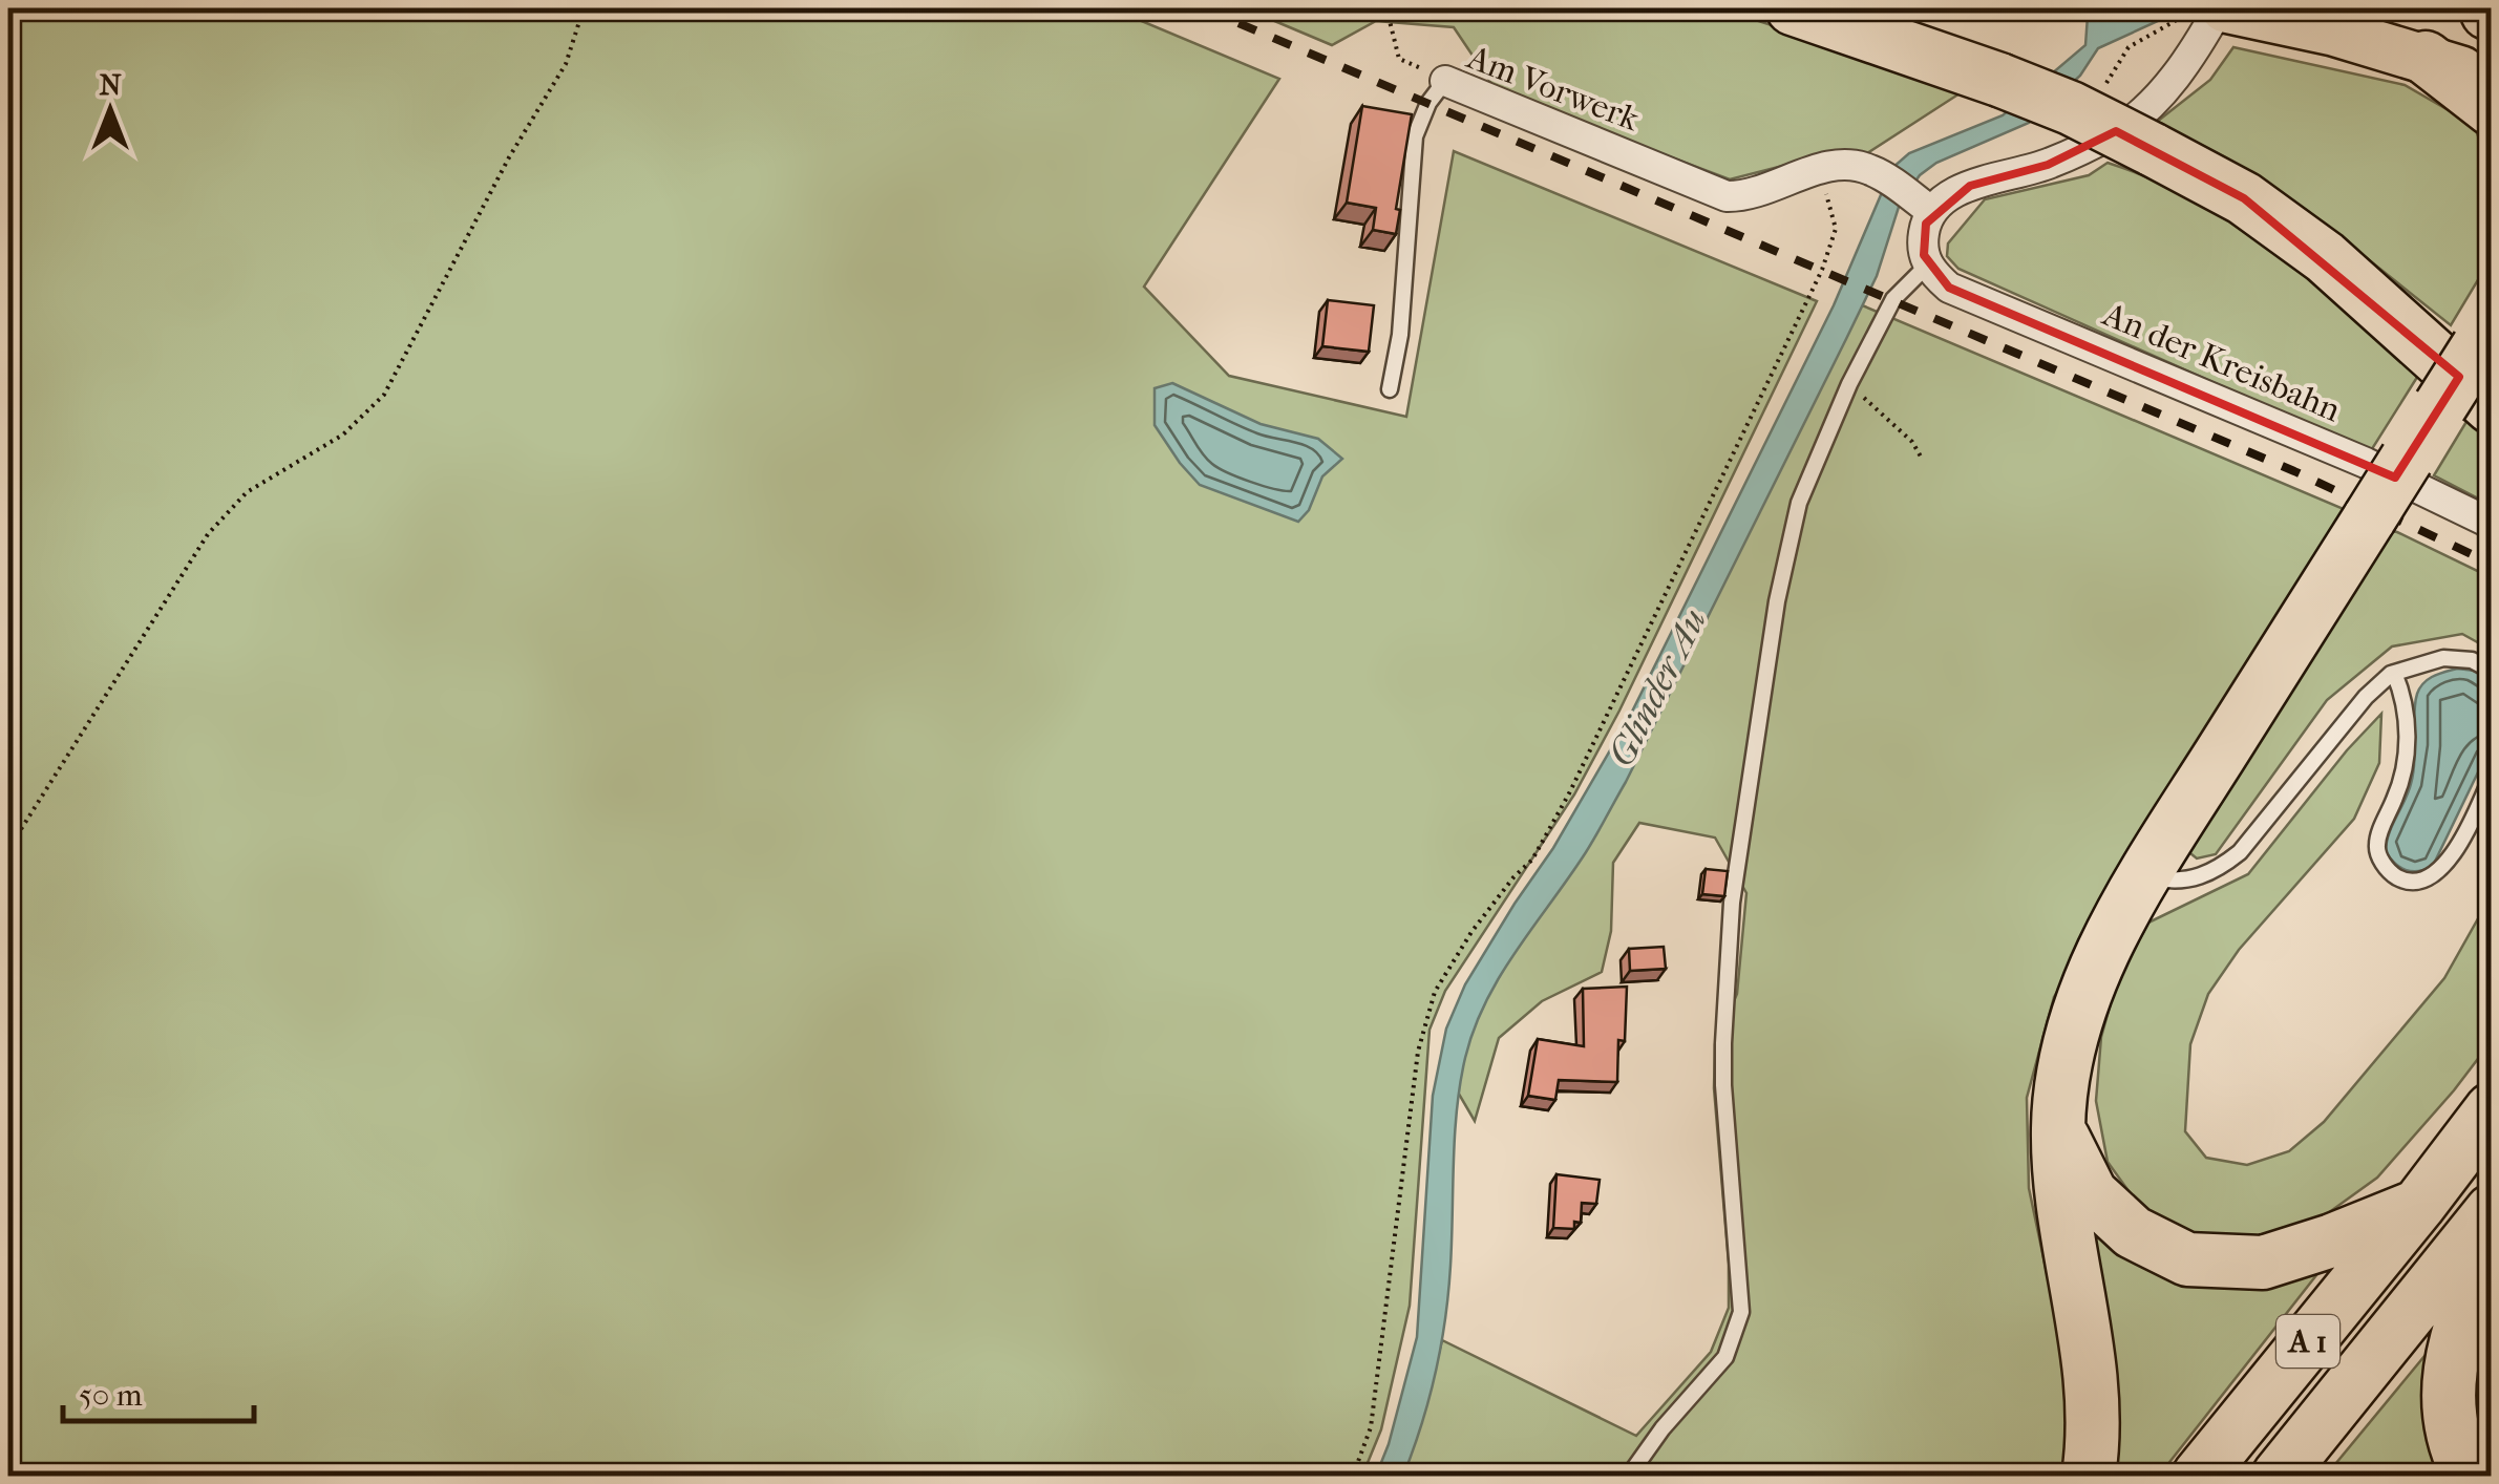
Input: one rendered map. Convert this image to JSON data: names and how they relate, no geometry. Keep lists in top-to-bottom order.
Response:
{
  "streets": {
    "highway": ["A 1"],
    "street": ["Am Vorwerk", "An der Kreisbahn"]
  },
  "water": ["Glinder Au"],
  "scale_bar": "50 m",
  "north": "top"
}
